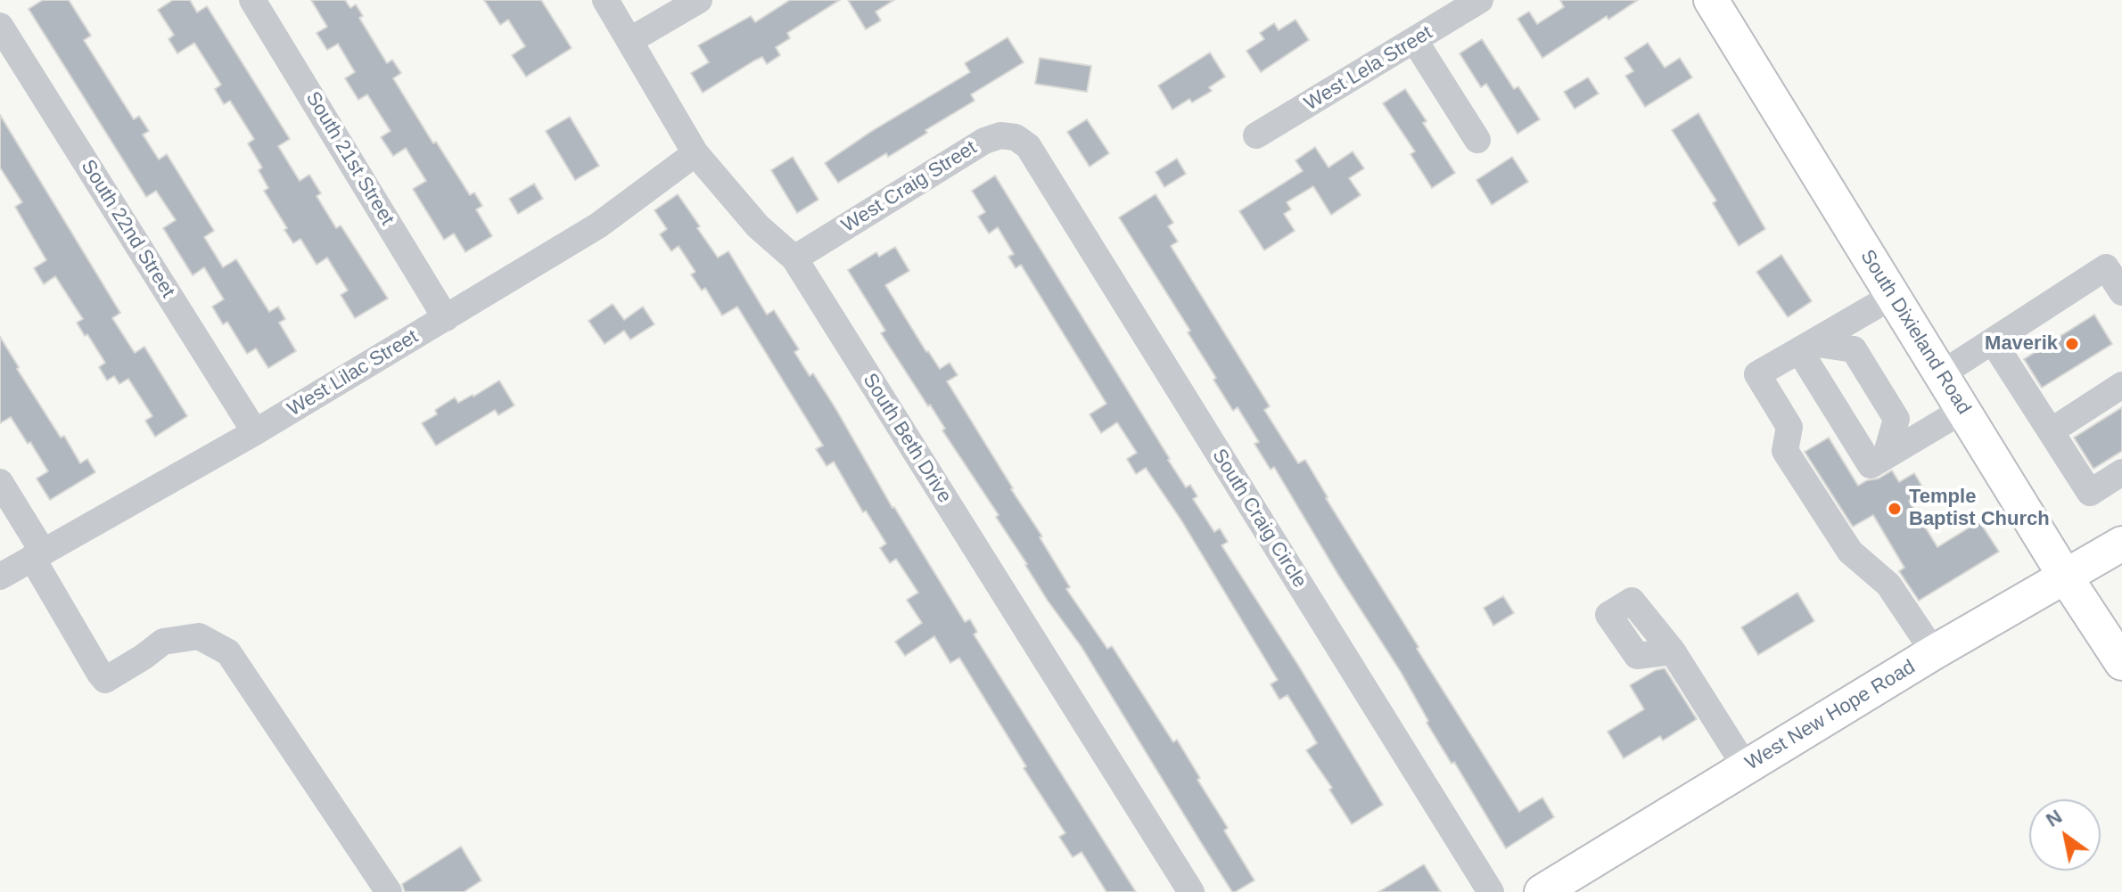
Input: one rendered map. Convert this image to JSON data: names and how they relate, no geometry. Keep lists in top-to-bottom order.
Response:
{
  "streets": {
    "main road": ["South Dixieland Road", "West New Hope Road"],
    "street": [
      "West Lela Street",
      "South 21st Street",
      "West Craig Street",
      "South 22nd Street",
      "West Lilac Street",
      "South Beth Drive",
      "South Craig Circle"
    ]
  },
  "crossings": [
    ["South 21st Street", "West Lilac Street"],
    ["West Craig Street", "South Beth Drive"],
    ["West Craig Street", "South Craig Circle"],
    ["South 22nd Street", "West Lilac Street"],
    ["South Dixieland Road", "West New Hope Road"],
    ["West Lilac Street", "South Beth Drive"]
  ],
  "places": ["Maverik", "Temple Baptist Church"],
  "north": "top left"
}
